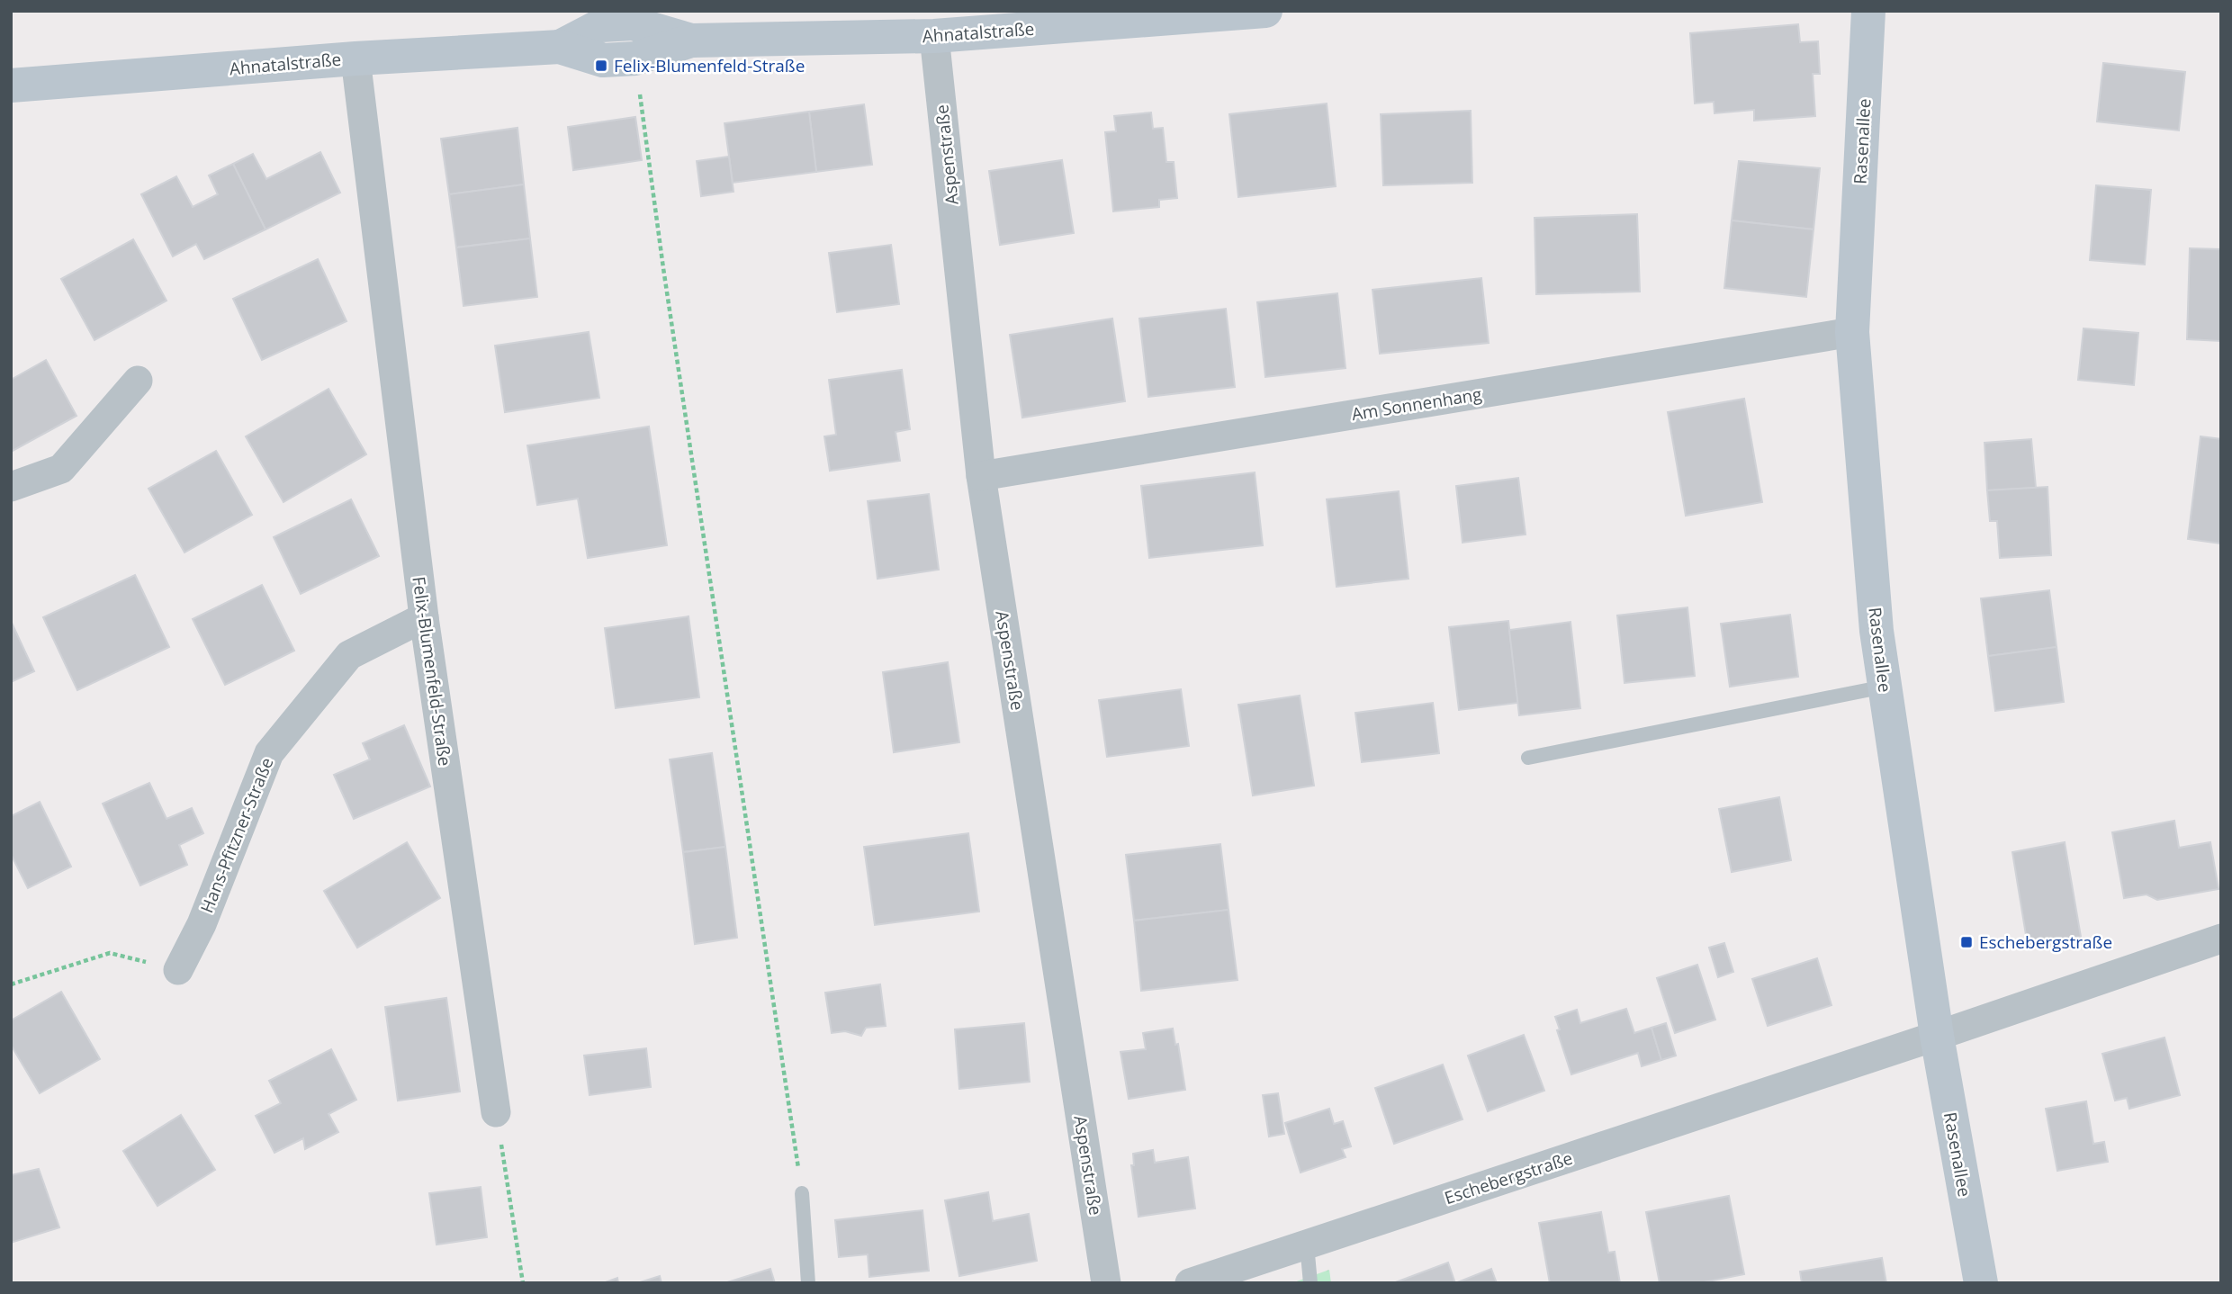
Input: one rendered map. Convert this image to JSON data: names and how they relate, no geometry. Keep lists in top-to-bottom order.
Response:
{
  "streets": {
    "street": [
      "Ahnatalstraße",
      "Rasenallee",
      "Aspenstraße",
      "Am Sonnenhang",
      "Felix-Blumenfeld-Straße",
      "Hans-Pfitzner-Straße",
      "Eschebergstraße"
    ]
  },
  "crossings": [
    ["Ahnatalstraße", "Aspenstraße"],
    ["Ahnatalstraße", "Felix-Blumenfeld-Straße"],
    ["Rasenallee", "Am Sonnenhang"],
    ["Rasenallee", "Eschebergstraße"],
    ["Aspenstraße", "Am Sonnenhang"],
    ["Felix-Blumenfeld-Straße", "Hans-Pfitzner-Straße"]
  ],
  "places": {
    "transit": ["Felix-Blumenfeld-Straße", "Eschebergstraße"]
  }
}
